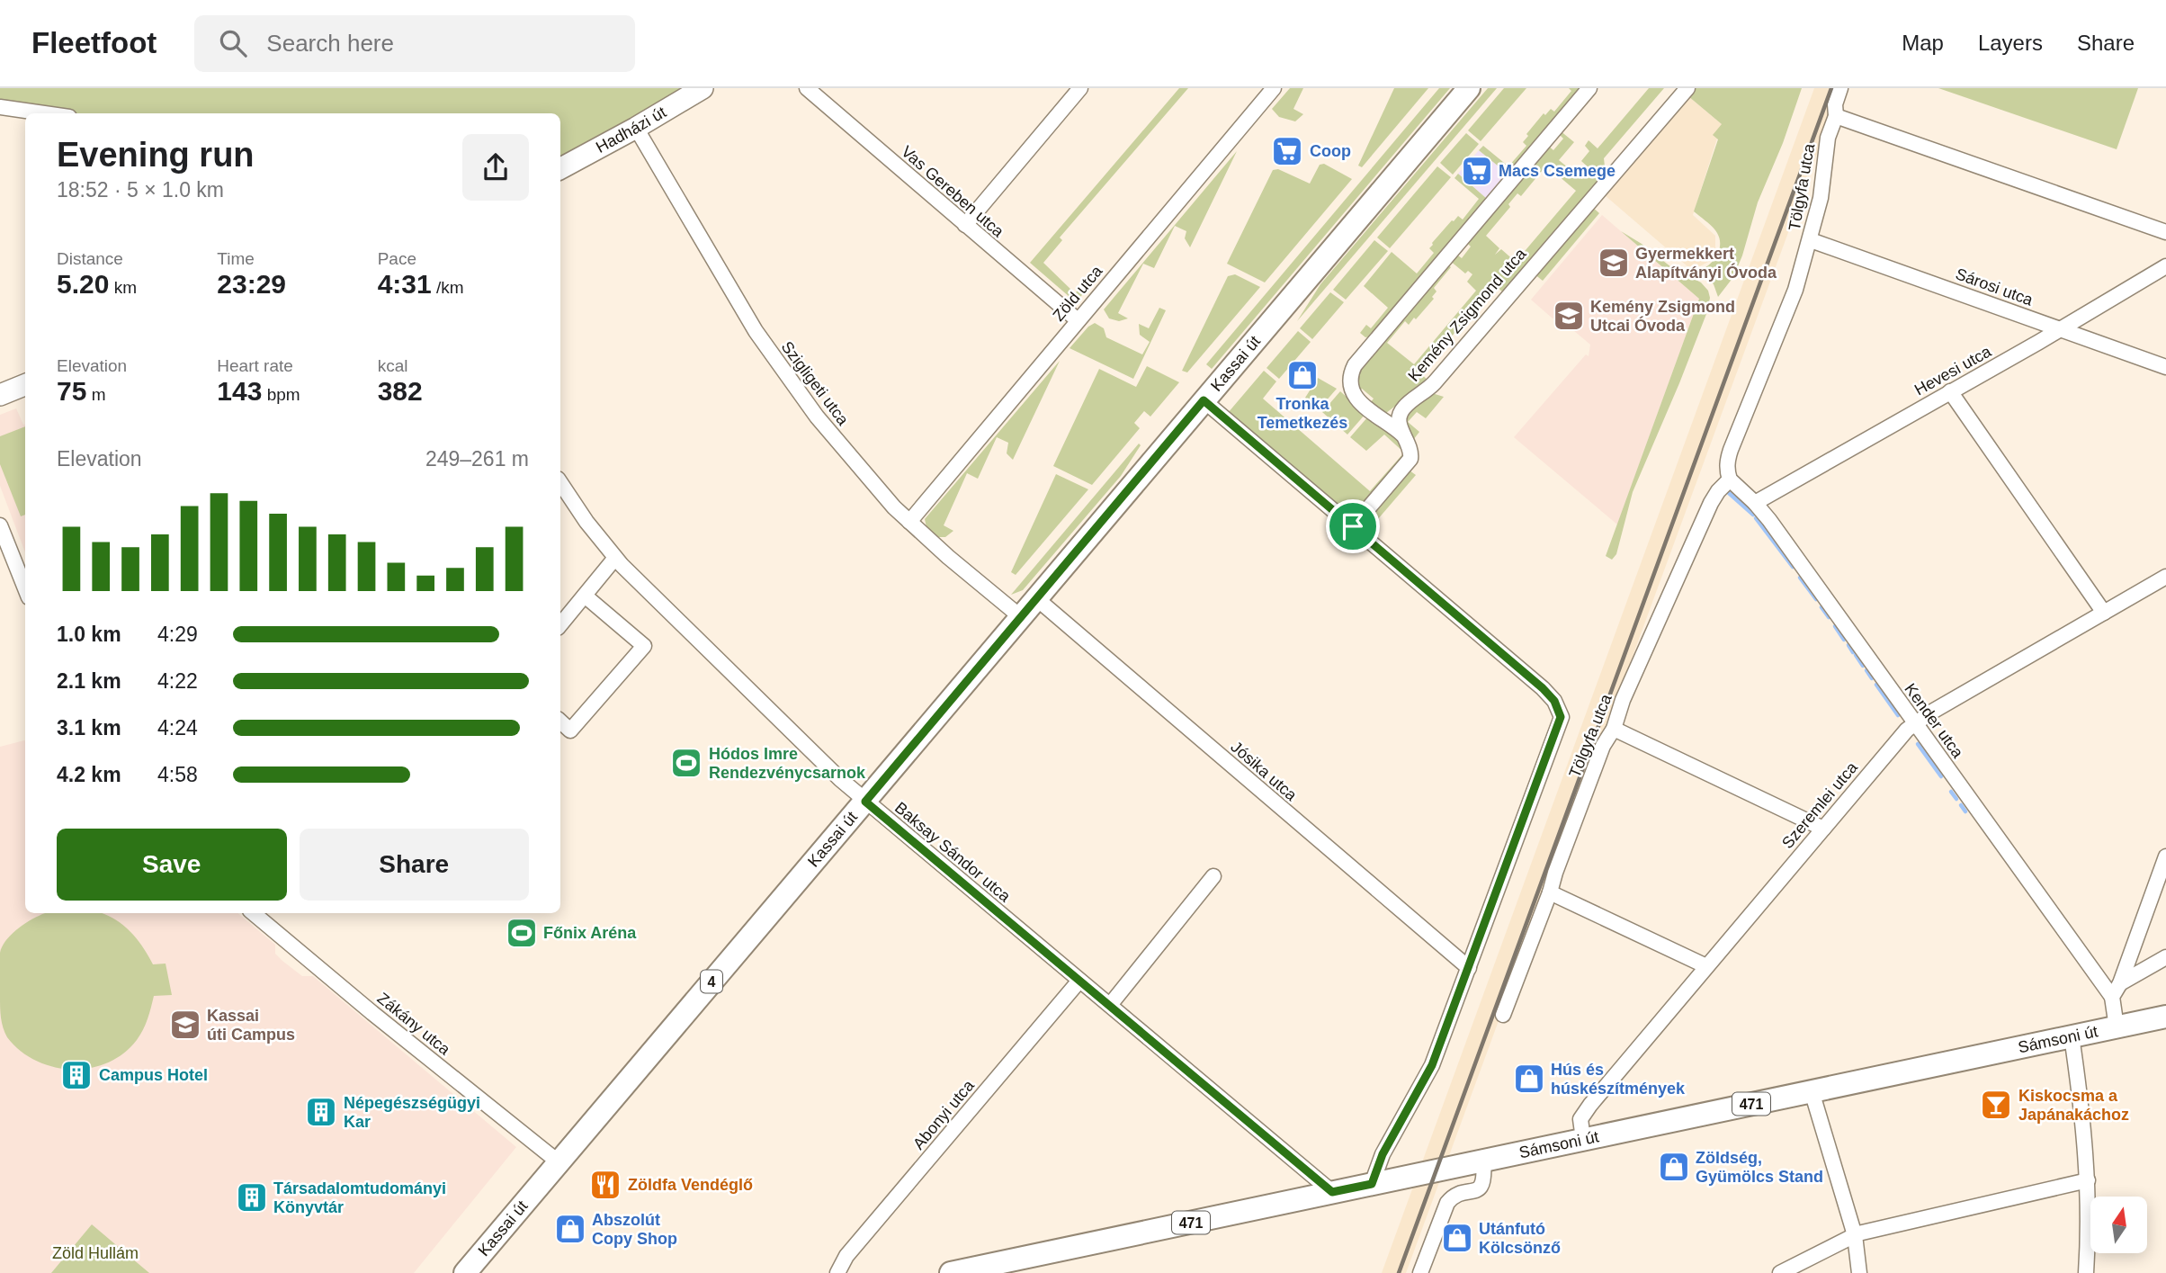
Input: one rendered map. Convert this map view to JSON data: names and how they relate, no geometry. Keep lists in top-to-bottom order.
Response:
{
  "streets": {
    "main road": [
      "Kassai út",
      "4",
      "Sámsoni út",
      "471"
    ],
    "street": [
      "Hadházi út",
      "Tölgyfa utca",
      "Vas Gereben utca",
      "Sárosi utca",
      "Zöld utca",
      "Kemény Zsigmond utca",
      "Hevesi utca",
      "Szigligeti utca",
      "Kender utca",
      "Jósika utca",
      "Szeremlei utca",
      "Baksay Sándor utca",
      "Zákány utca",
      "Abonyi utca"
    ]
  },
  "crossings": [
    ["Hadházi út", "Szigligeti utca"],
    ["Tölgyfa utca", "Sárosi utca"],
    ["Tölgyfa utca", "Kender utca"],
    ["Vas Gereben utca", "Zöld utca"],
    ["Sárosi utca", "Hevesi utca"],
    ["Zöld utca", "Szigligeti utca"],
    ["Kassai út", "Szigligeti utca"],
    ["Kassai út", "Jósika utca"],
    ["Kassai út", "Baksay Sándor utca"],
    ["Kassai út", "Zákány utca"],
    ["Hevesi utca", "Kender utca"],
    ["Kender utca", "Szeremlei utca"],
    ["Szeremlei utca", "Sámsoni út"],
    ["Baksay Sándor utca", "Sámsoni út"],
    ["Baksay Sándor utca", "Abonyi utca"]
  ],
  "parks": ["Zöld Hullám"],
  "places": {
    "supermarket": ["Coop", "Macs Csemege"],
    "school or university": ["Gyermekkert Alapítványi Óvoda", "Kemény Zsigmond Utcai Óvoda", "Kassai úti Campus"],
    "shop": [
      "Tronka Temetkezés",
      "Hús és húskészítmények",
      "Zöldség, Gyümölcs Stand",
      "Abszolút Copy Shop",
      "Utánfutó Kölcsönző"
    ],
    "sports": ["Hódos Imre Rendezvénycsarnok", "Főnix Aréna"],
    "building": ["Campus Hotel", "Népegészségügyi Kar", "Társadalomtudományi Könyvtár"],
    "bar": ["Kiskocsma a Japánakáchoz"],
    "restaurant": ["Zöldfa Vendéglő"]
  },
  "north": "top",
  "page": {
    "header": "Fleetfoot",
    "search": "Search here",
    "nav": ["Map", "Layers", "Share"],
    "heading": ["Evening run", "18:52 · 5 × 1.0 km"],
    "stats": [
      ["Distance", "5.20 km"],
      ["Time", "23:29"],
      ["Pace", "4:31 /km"],
      ["Elevation", "75 m"],
      ["Heart rate", "143 bpm"],
      ["kcal", "382"]
    ],
    "chart": ["Elevation", "249–261 m"],
    "list": [
      {
        "name": "1.0 km",
        "note": "4:29"
      },
      {
        "name": "2.1 km",
        "note": "4:22"
      },
      {
        "name": "3.1 km",
        "note": "4:24"
      },
      {
        "name": "4.2 km",
        "note": "4:58"
      }
    ],
    "buttons": ["Save", "Share"]
  }
}
